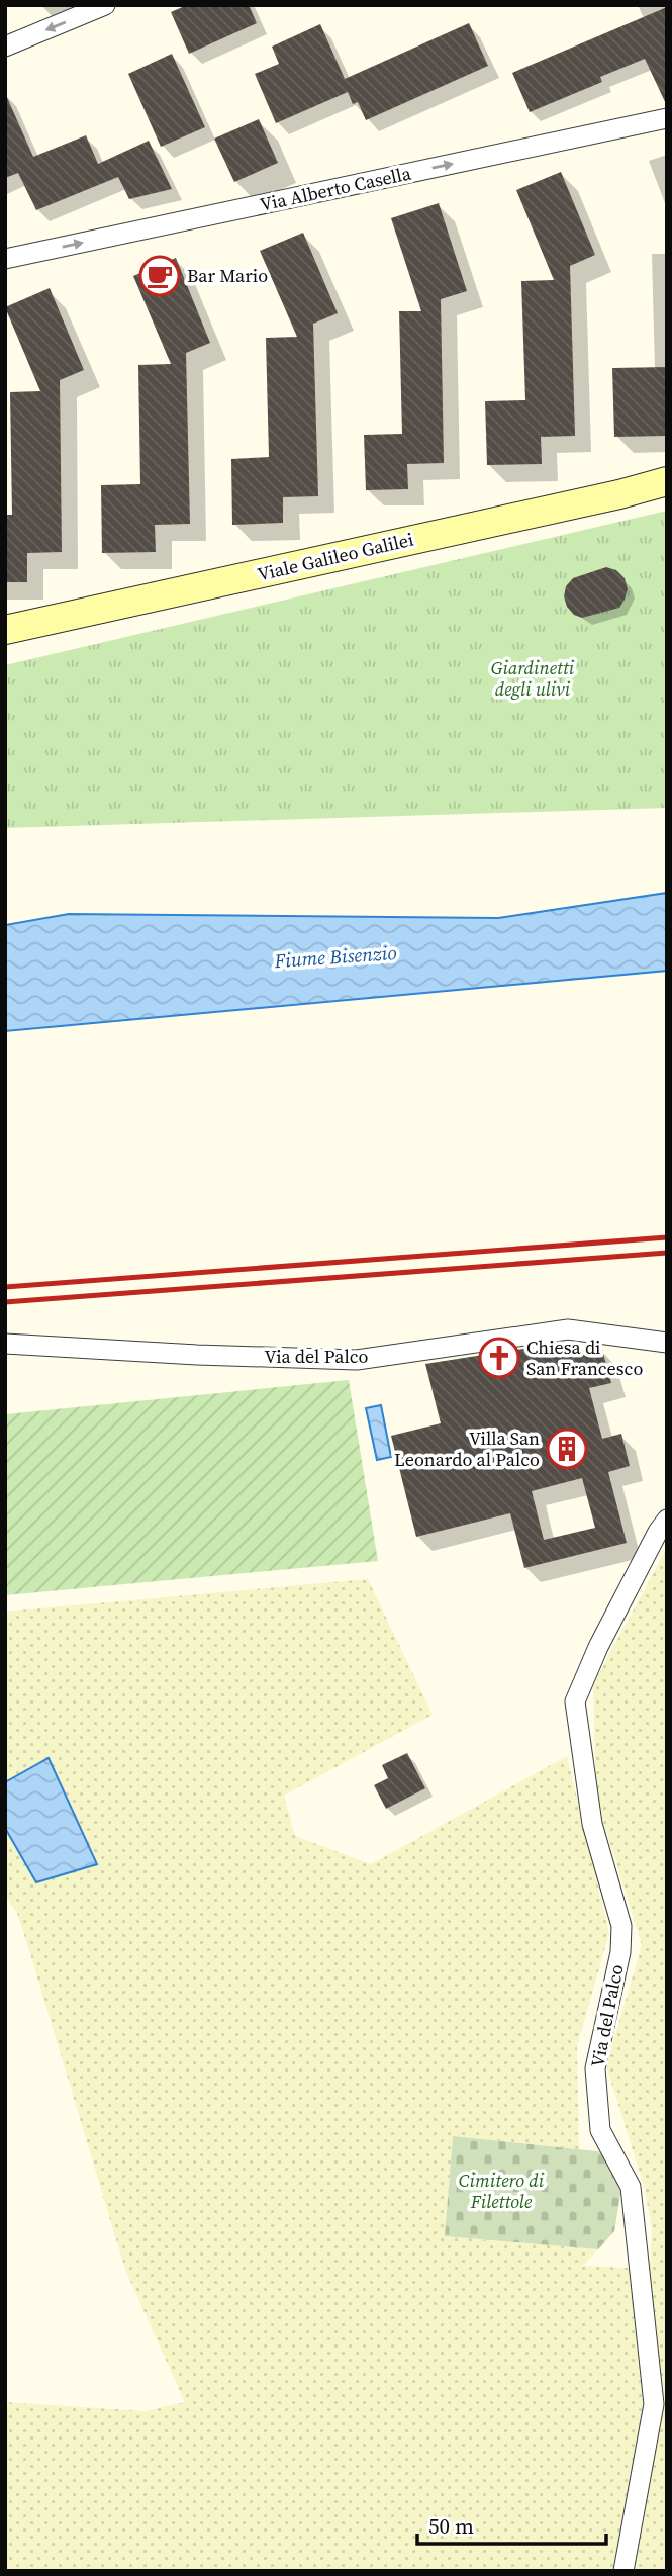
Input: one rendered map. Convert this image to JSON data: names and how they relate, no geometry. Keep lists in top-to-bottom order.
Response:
{
  "streets": {
    "main road": ["Viale Galileo Galilei"],
    "street": ["Via Alberto Casella", "Via del Palco"]
  },
  "one_way": ["Via Alberto Casella"],
  "water": ["Fiume Bisenzio"],
  "parks": ["Giardinetti degli ulivi", "Cimitero di Filettole"],
  "places": {
    "cafe": ["Bar Mario"],
    "church": ["Chiesa di San Francesco"],
    "building": ["Villa San Leonardo al Palco"]
  },
  "scale_bar": "50 m"
}
